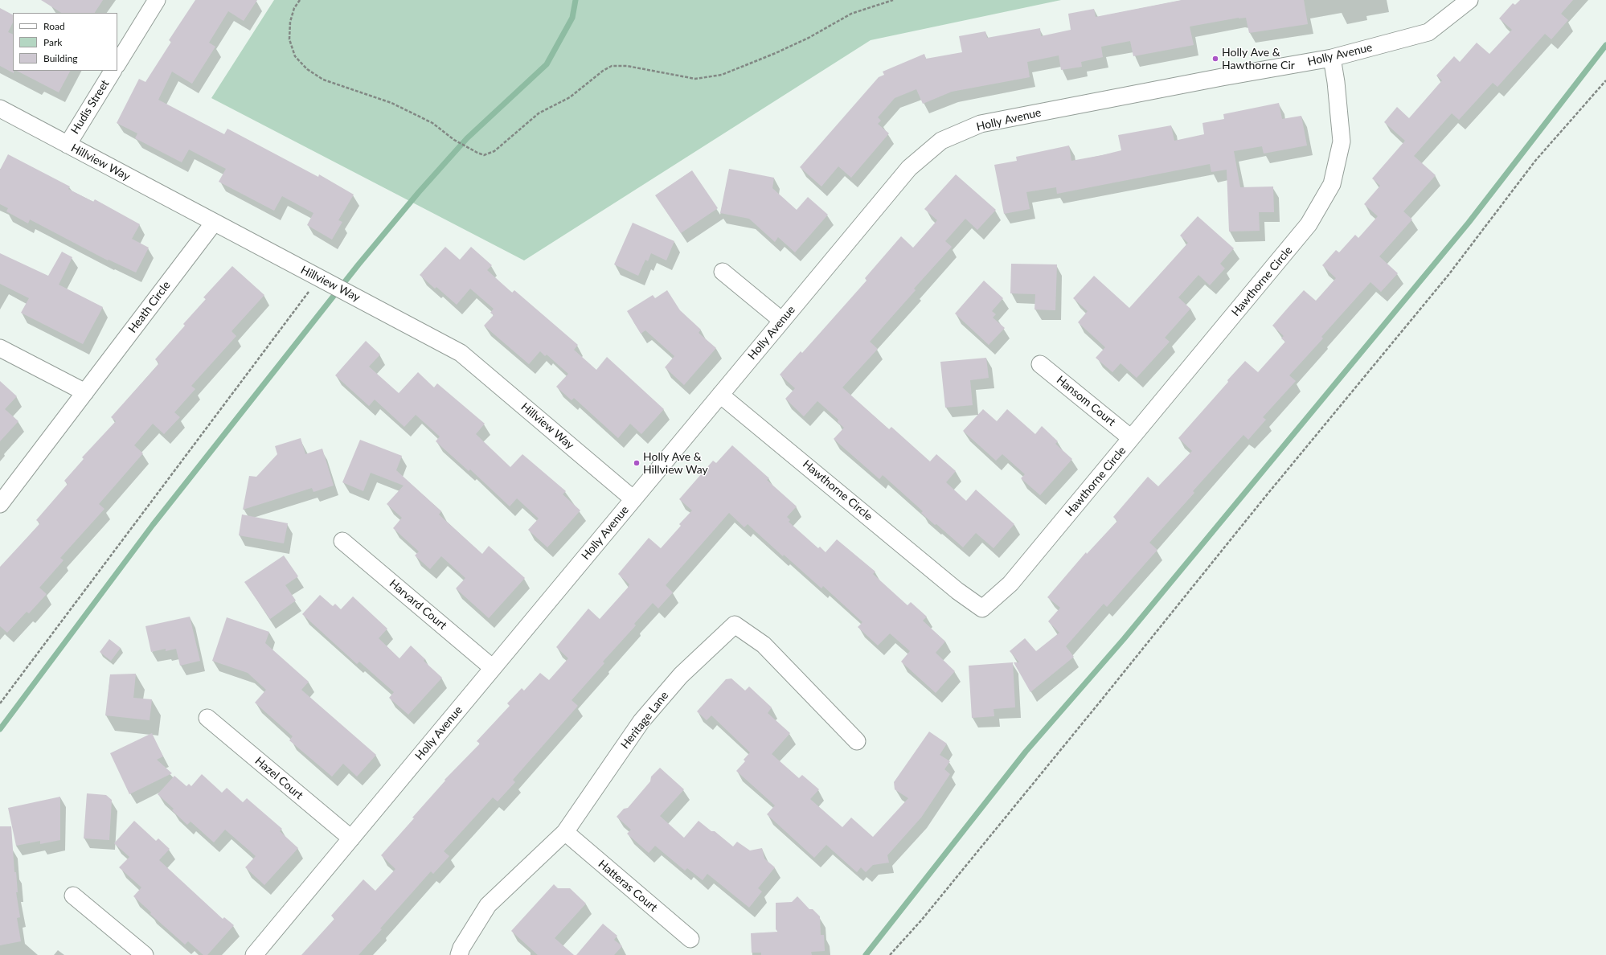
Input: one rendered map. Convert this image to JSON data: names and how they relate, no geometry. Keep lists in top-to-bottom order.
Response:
{
  "streets": {
    "street": [
      "Holly Avenue",
      "Hudis Street",
      "Hillview Way",
      "Hawthorne Circle",
      "Heath Circle",
      "Hansom Court",
      "Harvard Court",
      "Heritage Lane",
      "Hazel Court",
      "Hatteras Court"
    ]
  },
  "crossings": [
    ["Holly Avenue", "Hillview Way"],
    ["Holly Avenue", "Hawthorne Circle"],
    ["Holly Avenue", "Harvard Court"],
    ["Holly Avenue", "Hazel Court"],
    ["Hudis Street", "Hillview Way"],
    ["Hillview Way", "Heath Circle"],
    ["Hawthorne Circle", "Hansom Court"],
    ["Heritage Lane", "Hatteras Court"]
  ],
  "places": ["Holly Ave & Hawthorne Cir", "Holly Ave & Hillview Way"],
  "legend": ["Road", "Park", "Building"]
}
